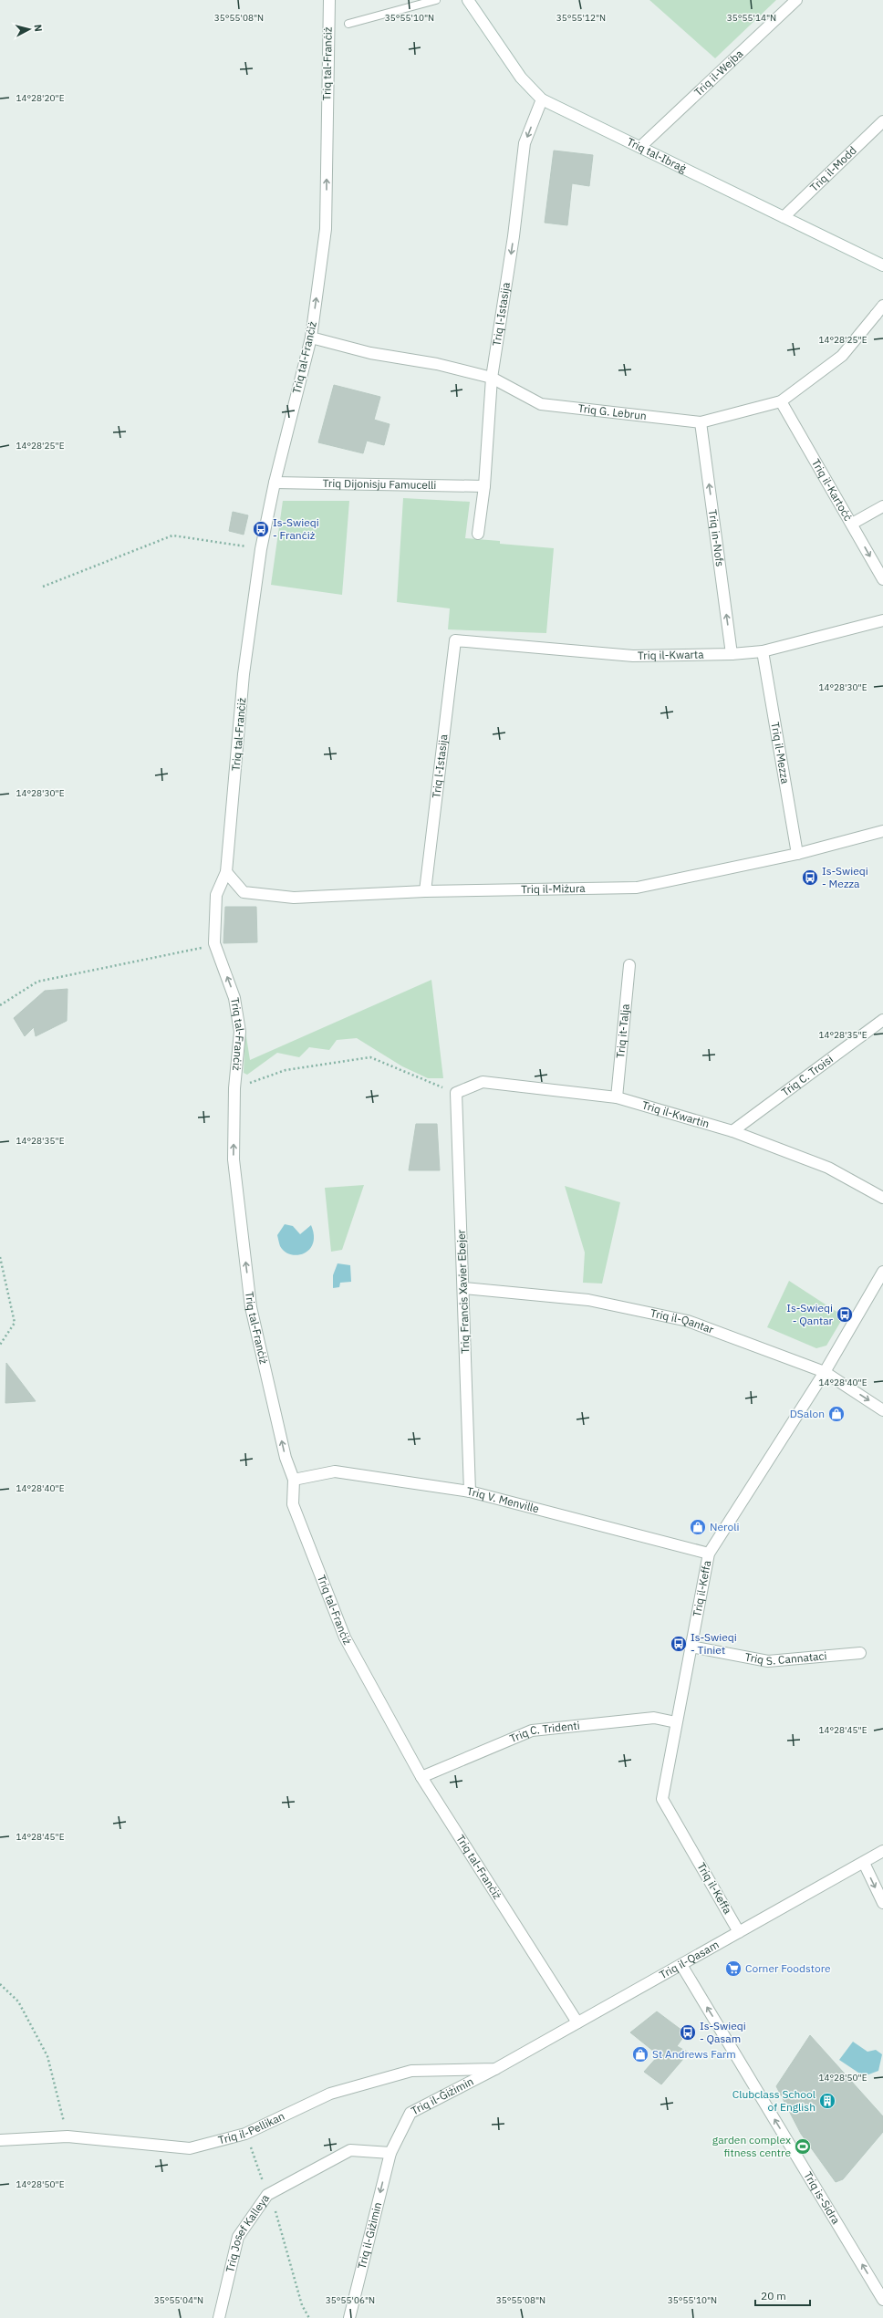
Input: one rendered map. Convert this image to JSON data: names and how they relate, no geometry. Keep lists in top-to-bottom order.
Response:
{
  "streets": {
    "street": [
      "Triq tal-Franċiż",
      "Triq il-Wejba",
      "Triq tal-Ibraġ",
      "Triq il-Modd",
      "Triq l-Istasija",
      "Triq G. Lebrun",
      "Triq Dijonisju Famucelli",
      "Triq il-Kartoċċ",
      "Triq in-Nofs",
      "Triq il-Kwarta",
      "Triq il-Mezza",
      "Triq il-Miżura",
      "Triq it-Talja",
      "Triq C. Troisi",
      "Triq il-Kwartin",
      "Triq Francis Xavier Ebejer",
      "Triq il-Qantar",
      "Triq V. Menville",
      "Triq il-Keffa",
      "Triq S. Cannataci",
      "Triq C. Tridenti",
      "Triq il-Qasam",
      "Triq il-Ġiżimin",
      "Triq il-Pellikan",
      "Triq is-Sidra",
      "Triq Josef Kalleya",
      "Triq il-Giżimin"
    ]
  },
  "crossings": [
    ["Triq tal-Franċiż", "Triq G. Lebrun"],
    ["Triq tal-Franċiż", "Triq Dijonisju Famucelli"],
    ["Triq tal-Franċiż", "Triq il-Miżura"],
    ["Triq tal-Franċiż", "Triq V. Menville"],
    ["Triq tal-Franċiż", "Triq C. Tridenti"],
    ["Triq tal-Franċiż", "Triq il-Qasam"],
    ["Triq il-Wejba", "Triq tal-Ibraġ"],
    ["Triq tal-Ibraġ", "Triq il-Modd"],
    ["Triq tal-Ibraġ", "Triq l-Istasija"],
    ["Triq l-Istasija", "Triq G. Lebrun"],
    ["Triq l-Istasija", "Triq Dijonisju Famucelli"],
    ["Triq l-Istasija", "Triq il-Kwarta"],
    ["Triq l-Istasija", "Triq il-Miżura"],
    ["Triq G. Lebrun", "Triq il-Kartoċċ"],
    ["Triq G. Lebrun", "Triq in-Nofs"],
    ["Triq in-Nofs", "Triq il-Kwarta"],
    ["Triq il-Kwarta", "Triq il-Mezza"],
    ["Triq il-Mezza", "Triq il-Miżura"],
    ["Triq it-Talja", "Triq il-Kwartin"],
    ["Triq C. Troisi", "Triq il-Kwartin"],
    ["Triq il-Kwartin", "Triq Francis Xavier Ebejer"],
    ["Triq Francis Xavier Ebejer", "Triq il-Qantar"],
    ["Triq Francis Xavier Ebejer", "Triq V. Menville"],
    ["Triq il-Qantar", "Triq il-Keffa"],
    ["Triq V. Menville", "Triq il-Keffa"],
    ["Triq il-Keffa", "Triq S. Cannataci"],
    ["Triq il-Keffa", "Triq C. Tridenti"],
    ["Triq il-Keffa", "Triq il-Qasam"],
    ["Triq il-Qasam", "Triq il-Ġiżimin"],
    ["Triq il-Qasam", "Triq il-Pellikan"],
    ["Triq il-Qasam", "Triq is-Sidra"],
    ["Triq il-Ġiżimin", "Triq il-Pellikan"],
    ["Triq il-Ġiżimin", "Triq Josef Kalleya"],
    ["Triq il-Ġiżimin", "Triq il-Giżimin"],
    ["Triq Josef Kalleya", "Triq il-Giżimin"]
  ],
  "one_way": [
    "Triq tal-Franċiż",
    "Triq l-Istasija",
    "Triq in-Nofs",
    "Triq is-Sidra",
    "Triq il-Giżimin"
  ],
  "places": {
    "bus stop": [
      "Is-Swieqi - Franċiż",
      "Is-Swieqi - Mezza",
      "Is-Swieqi - Qantar",
      "Is-Swieqi - Tiniet",
      "Is-Swieqi - Qasam"
    ],
    "shop": ["DSalon", "Neroli", "St Andrews Farm"],
    "supermarket": ["Corner Foodstore"],
    "building": ["Clubclass School of English"],
    "sports": ["garden complex fitness centre"]
  },
  "scale_bar": "20 m",
  "north": "right",
  "coordinates": [
    "35°55'08\"N",
    "35°55'10\"N",
    "35°55'12\"N",
    "35°55'14\"N",
    "14°28'20\"E",
    "14°28'25\"E",
    "14°28'30\"E",
    "14°28'35\"E",
    "14°28'40\"E",
    "14°28'45\"E",
    "14°28'50\"E",
    "35°55'04\"N",
    "35°55'06\"N"
  ]
}
